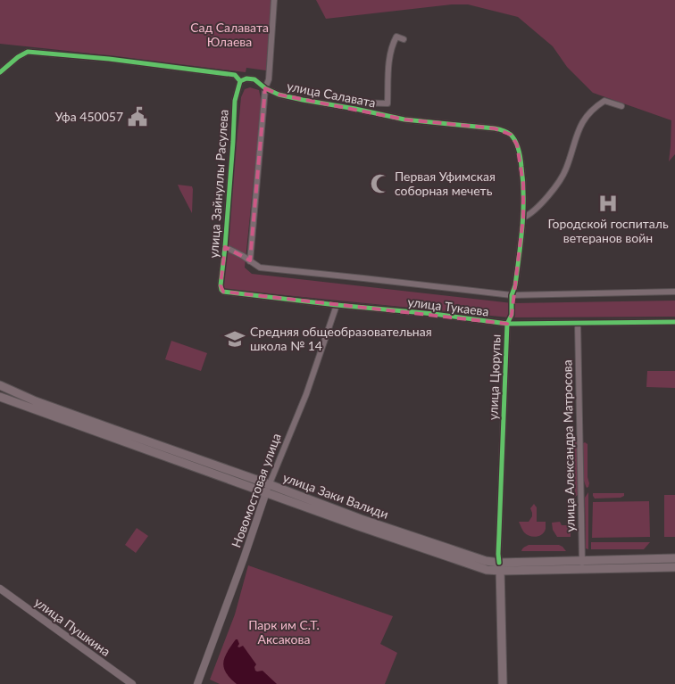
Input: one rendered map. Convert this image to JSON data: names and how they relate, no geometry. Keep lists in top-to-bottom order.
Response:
{
  "streets": {
    "main road": ["улица Цюрупы", "улица Заки Валиди"],
    "street": [
      "улица Салавата",
      "улица Зайнуллы Расулева",
      "улица Тукаева",
      "улица Александра Матросова",
      "Новомостовая улица",
      "улица Пушкина"
    ]
  },
  "crossings": [
    ["улица Салавата", "улица Зайнуллы Расулева"],
    ["улица Салавата", "улица Цюрупы"],
    ["улица Зайнуллы Расулева", "улица Тукаева"],
    ["улица Тукаева", "улица Цюрупы"],
    ["улица Тукаева", "улица Александра Матросова"],
    ["улица Тукаева", "Новомостовая улица"],
    ["улица Цюрупы", "улица Заки Валиди"],
    ["улица Александра Матросова", "улица Заки Валиди"],
    ["Новомостовая улица", "улица Заки Валиди"]
  ],
  "parks": ["Сад Салавата Юлаева", "Парк им С.Т. Аксакова"],
  "places": {
    "public building": ["Уфа 450057"],
    "mosque": ["Первая Уфимская соборная мечеть"],
    "hospital": ["Городской госпиталь ветеранов войн"],
    "school or university": ["Средняя общеобразовательная школа № 14"]
  }
}
